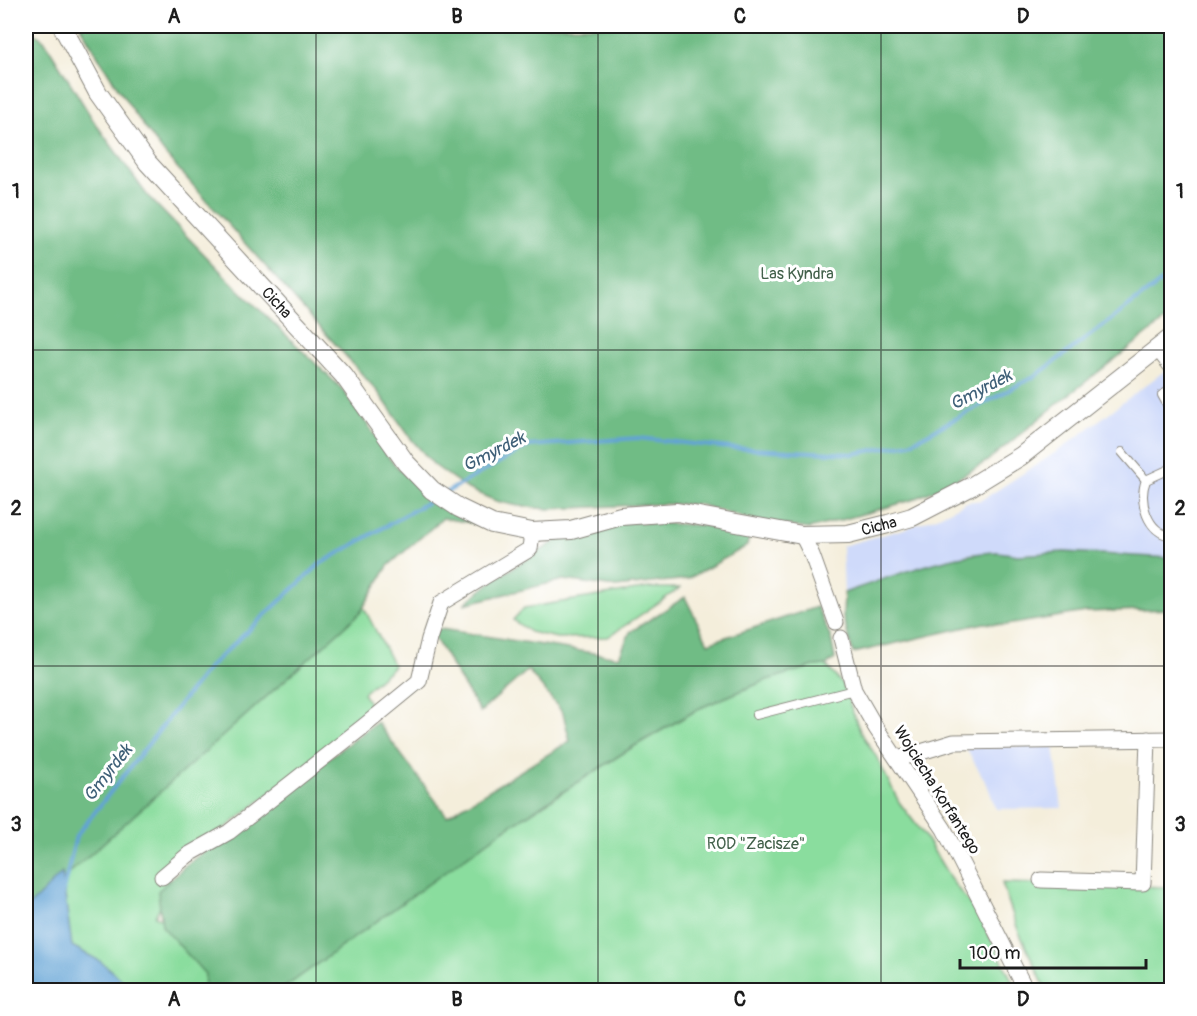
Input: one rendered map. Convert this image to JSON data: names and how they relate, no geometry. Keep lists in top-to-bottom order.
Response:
{
  "streets": {
    "street": ["Cicha", "Wojciecha Korfantego"]
  },
  "water": ["Gmyrdek"],
  "parks": ["Las Kyndra", "ROD \"Zacisze\""],
  "scale_bar": "100 m",
  "grid": {
    "columns": [
      "A",
      "B",
      "C",
      "D"
    ],
    "rows": ["1", "2", "3"]
  }
}
